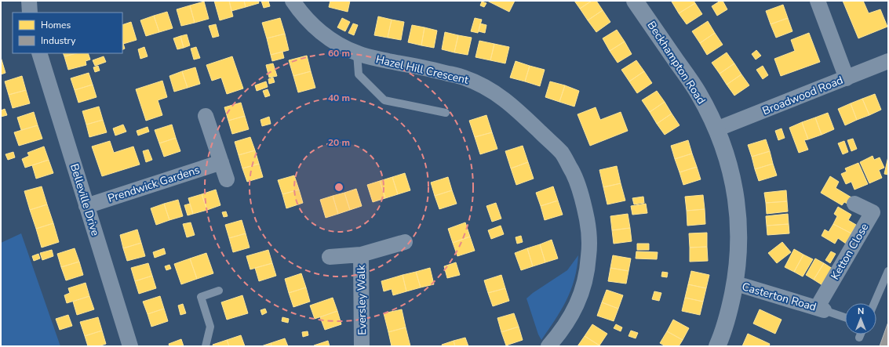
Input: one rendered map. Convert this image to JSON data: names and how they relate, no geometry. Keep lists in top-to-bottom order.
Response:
{
  "streets": {
    "street": [
      "Beckhampton Road",
      "Hazel Hill Crescent",
      "Broadwood Road",
      "Prendwick Gardens",
      "Belleville Drive",
      "Ketton Close",
      "Casterton Road",
      "Eversley Walk"
    ]
  },
  "crossings": [
    ["Beckhampton Road", "Broadwood Road"],
    ["Beckhampton Road", "Casterton Road"],
    ["Prendwick Gardens", "Belleville Drive"],
    ["Ketton Close", "Casterton Road"]
  ],
  "legend": ["Homes", "Industry"],
  "north": "top",
  "rings": ["60 m", "40 m", "20 m"]
}
